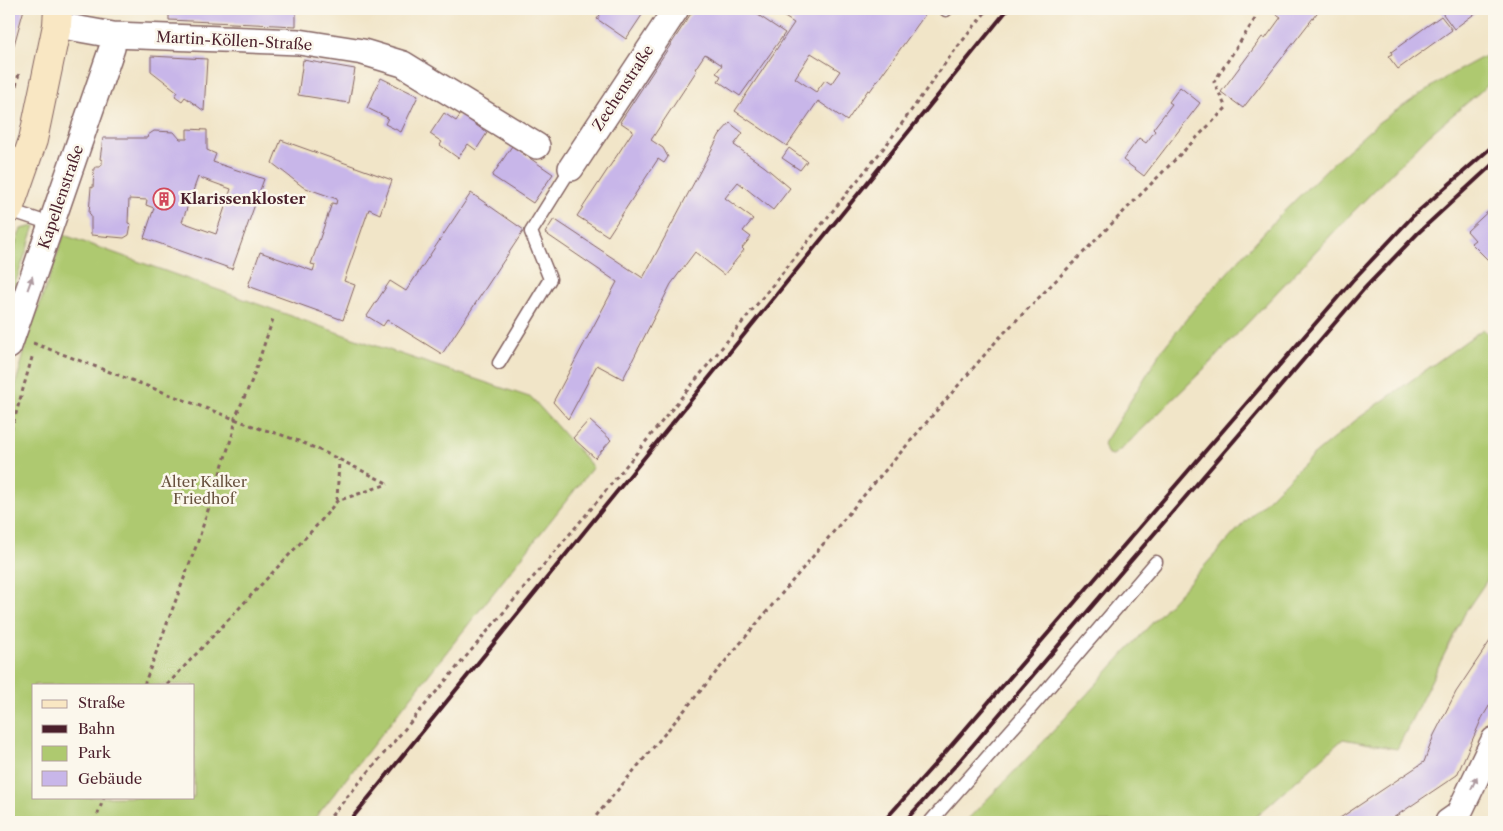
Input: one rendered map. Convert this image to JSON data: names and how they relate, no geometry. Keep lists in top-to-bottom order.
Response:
{
  "streets": {
    "street": ["Martin-Köllen-Straße", "Zechenstraße", "Kapellenstraße"]
  },
  "one_way": ["Kapellenstraße"],
  "parks": ["Alter Kalker Friedhof"],
  "places": {
    "building": ["Klarissenkloster"]
  },
  "legend": [
    "Straße",
    "Bahn",
    "Park",
    "Gebäude"
  ]
}
